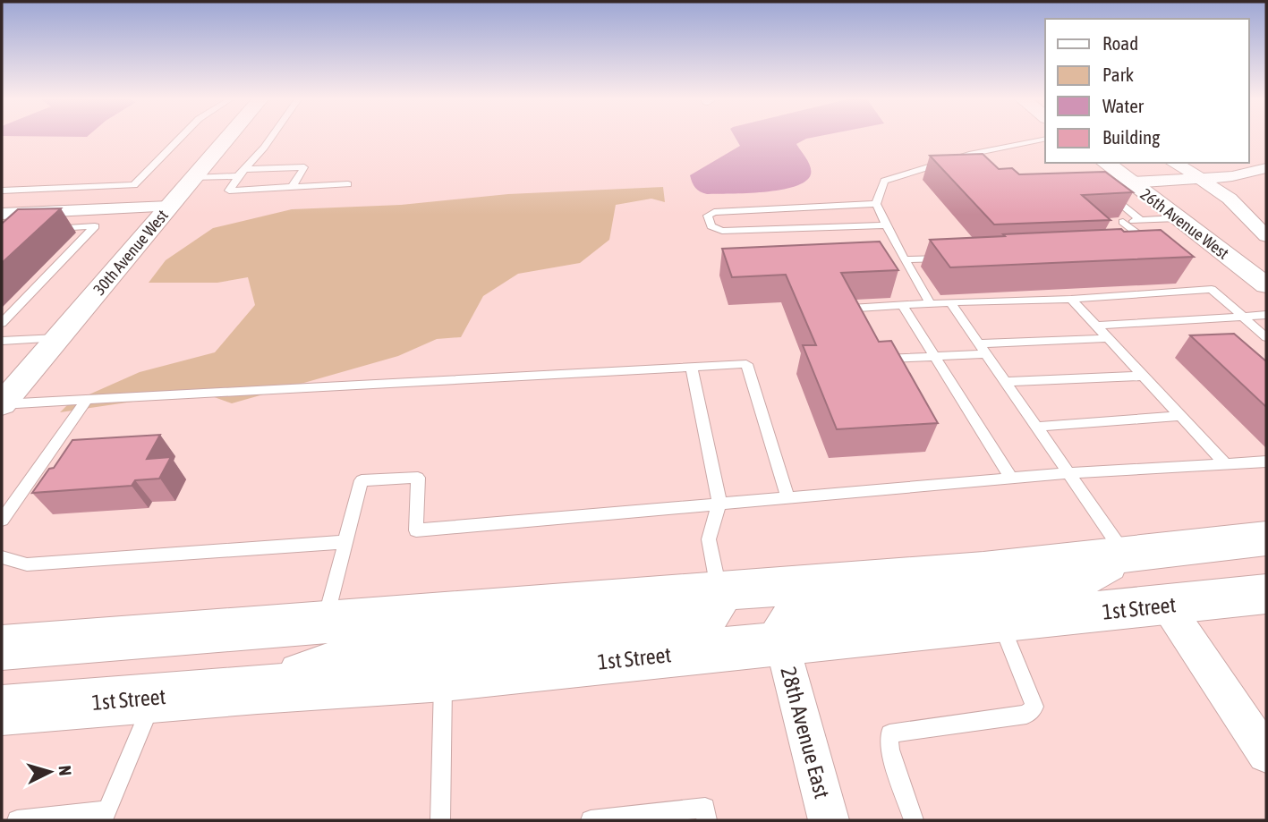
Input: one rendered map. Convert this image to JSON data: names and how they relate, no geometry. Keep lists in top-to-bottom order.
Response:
{
  "streets": {
    "main road": ["1st Street"],
    "street": ["26th Avenue West", "30th Avenue West", "28th Avenue East"]
  },
  "crossings": [
    ["1st Street", "28th Avenue East"]
  ],
  "legend": [
    "Road",
    "Park",
    "Water",
    "Building"
  ],
  "north": "right"
}
